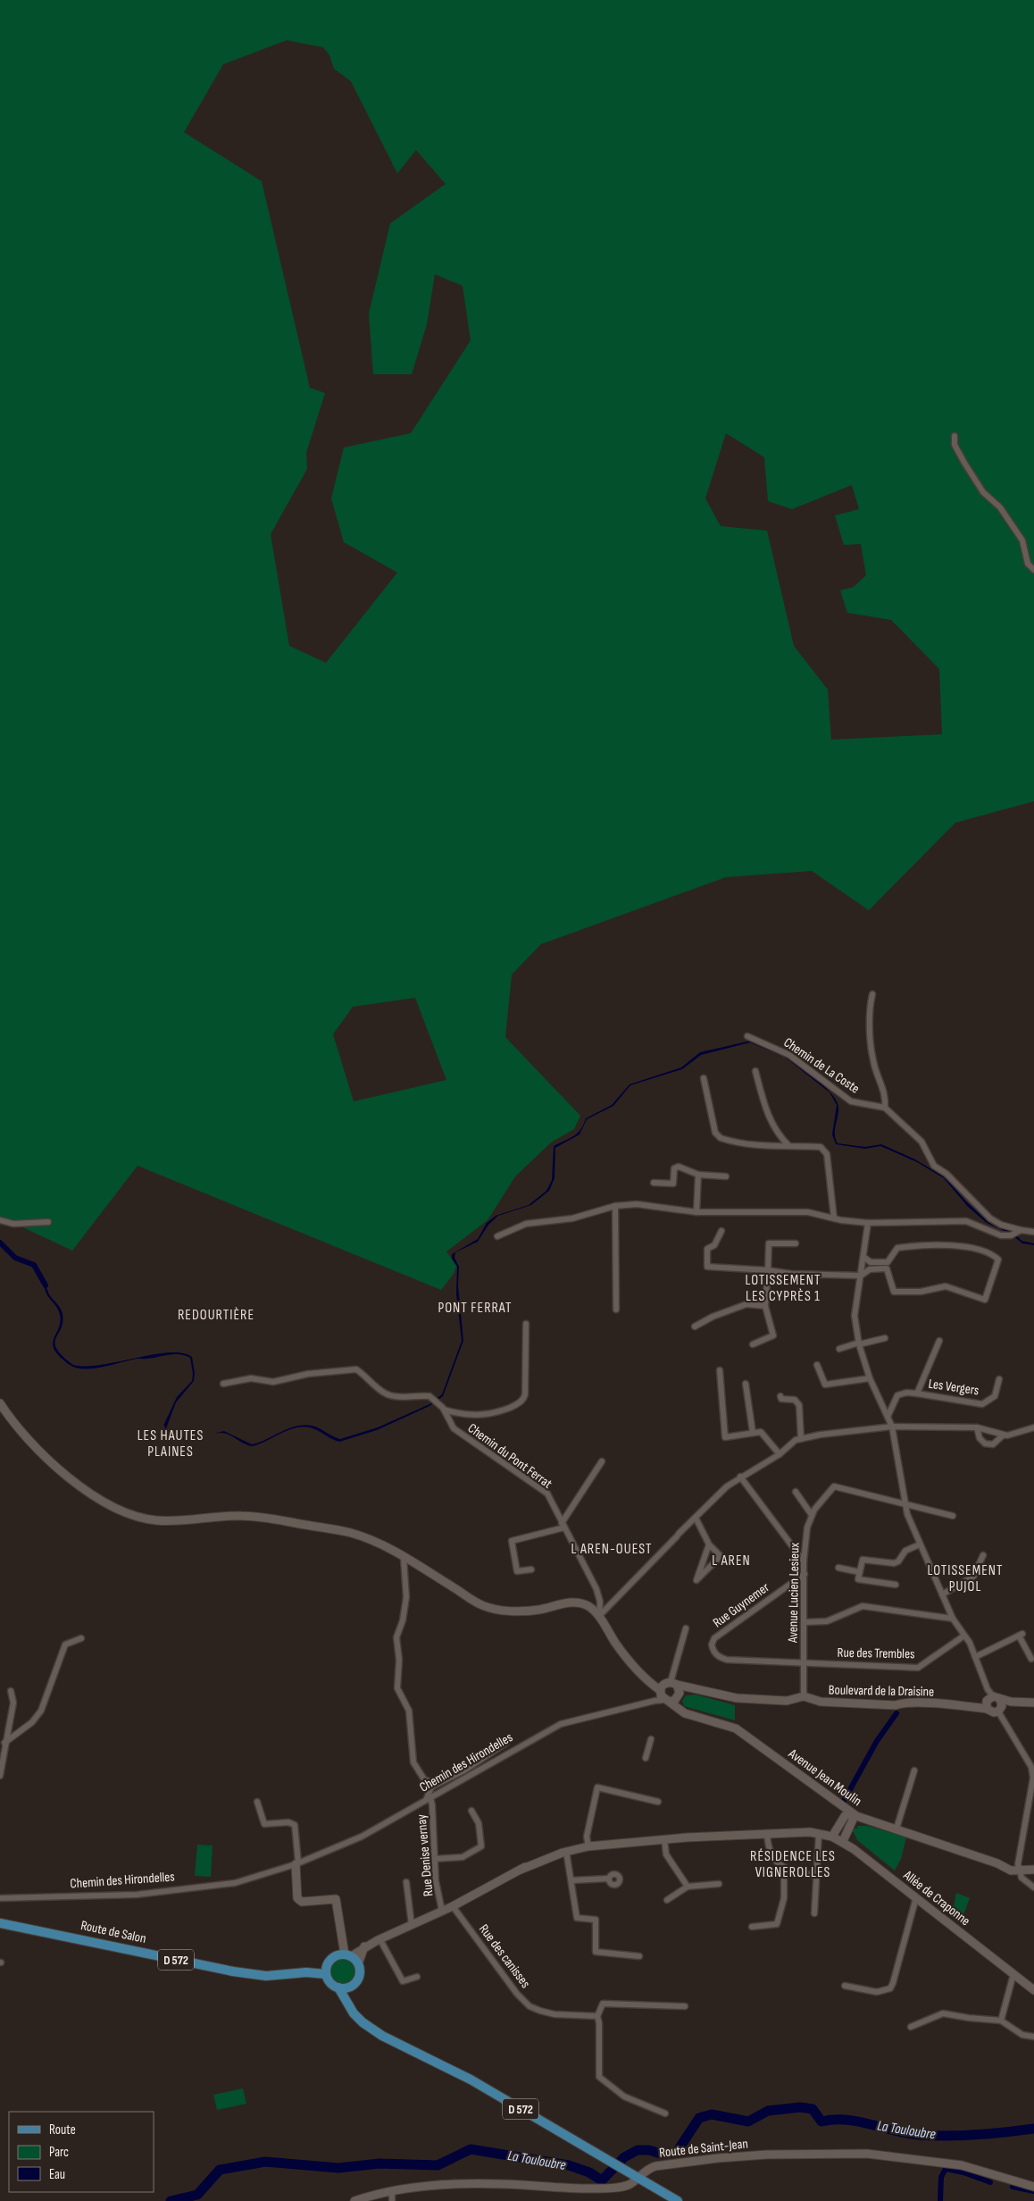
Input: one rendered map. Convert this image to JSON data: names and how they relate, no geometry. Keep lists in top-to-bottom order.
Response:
{
  "streets": {
    "main road": ["Route de Salon", "D 572"],
    "street": [
      "Chemin de La Coste",
      "Les Vergers",
      "Chemin du Pont Ferrat",
      "Avenue Lucien Lesieux",
      "Rue Guynemer",
      "Rue des Trembles",
      "Boulevard de la Draisine",
      "Chemin des Hirondelles",
      "Avenue Jean Moulin",
      "Rue Denise vernay",
      "Allée de Craponne",
      "Rue des canisses",
      "Route de Saint-Jean"
    ]
  },
  "crossings": [
    ["Avenue Lucien Lesieux", "Rue Guynemer"],
    ["Avenue Lucien Lesieux", "Rue des Trembles"],
    ["Avenue Lucien Lesieux", "Boulevard de la Draisine"],
    ["Rue Guynemer", "Rue des Trembles"],
    ["Boulevard de la Draisine", "Chemin des Hirondelles"],
    ["Boulevard de la Draisine", "Avenue Jean Moulin"],
    ["Chemin des Hirondelles", "Avenue Jean Moulin"],
    ["Chemin des Hirondelles", "Rue Denise vernay"],
    ["Route de Salon", "D 572"],
    ["D 572", "Route de Saint-Jean"]
  ],
  "districts": [
    "LOTISSEMENT LES CYPRÈS 1",
    "PONT FERRAT",
    "REDOURTIÈRE",
    "LES HAUTES PLAINES",
    "L AREN-OUEST",
    "L AREN",
    "LOTISSEMENT PUJOL",
    "RÉSIDENCE LES VIGNEROLLES"
  ],
  "water": ["La Touloubre"],
  "legend": ["Route", "Parc", "Eau"]
}
